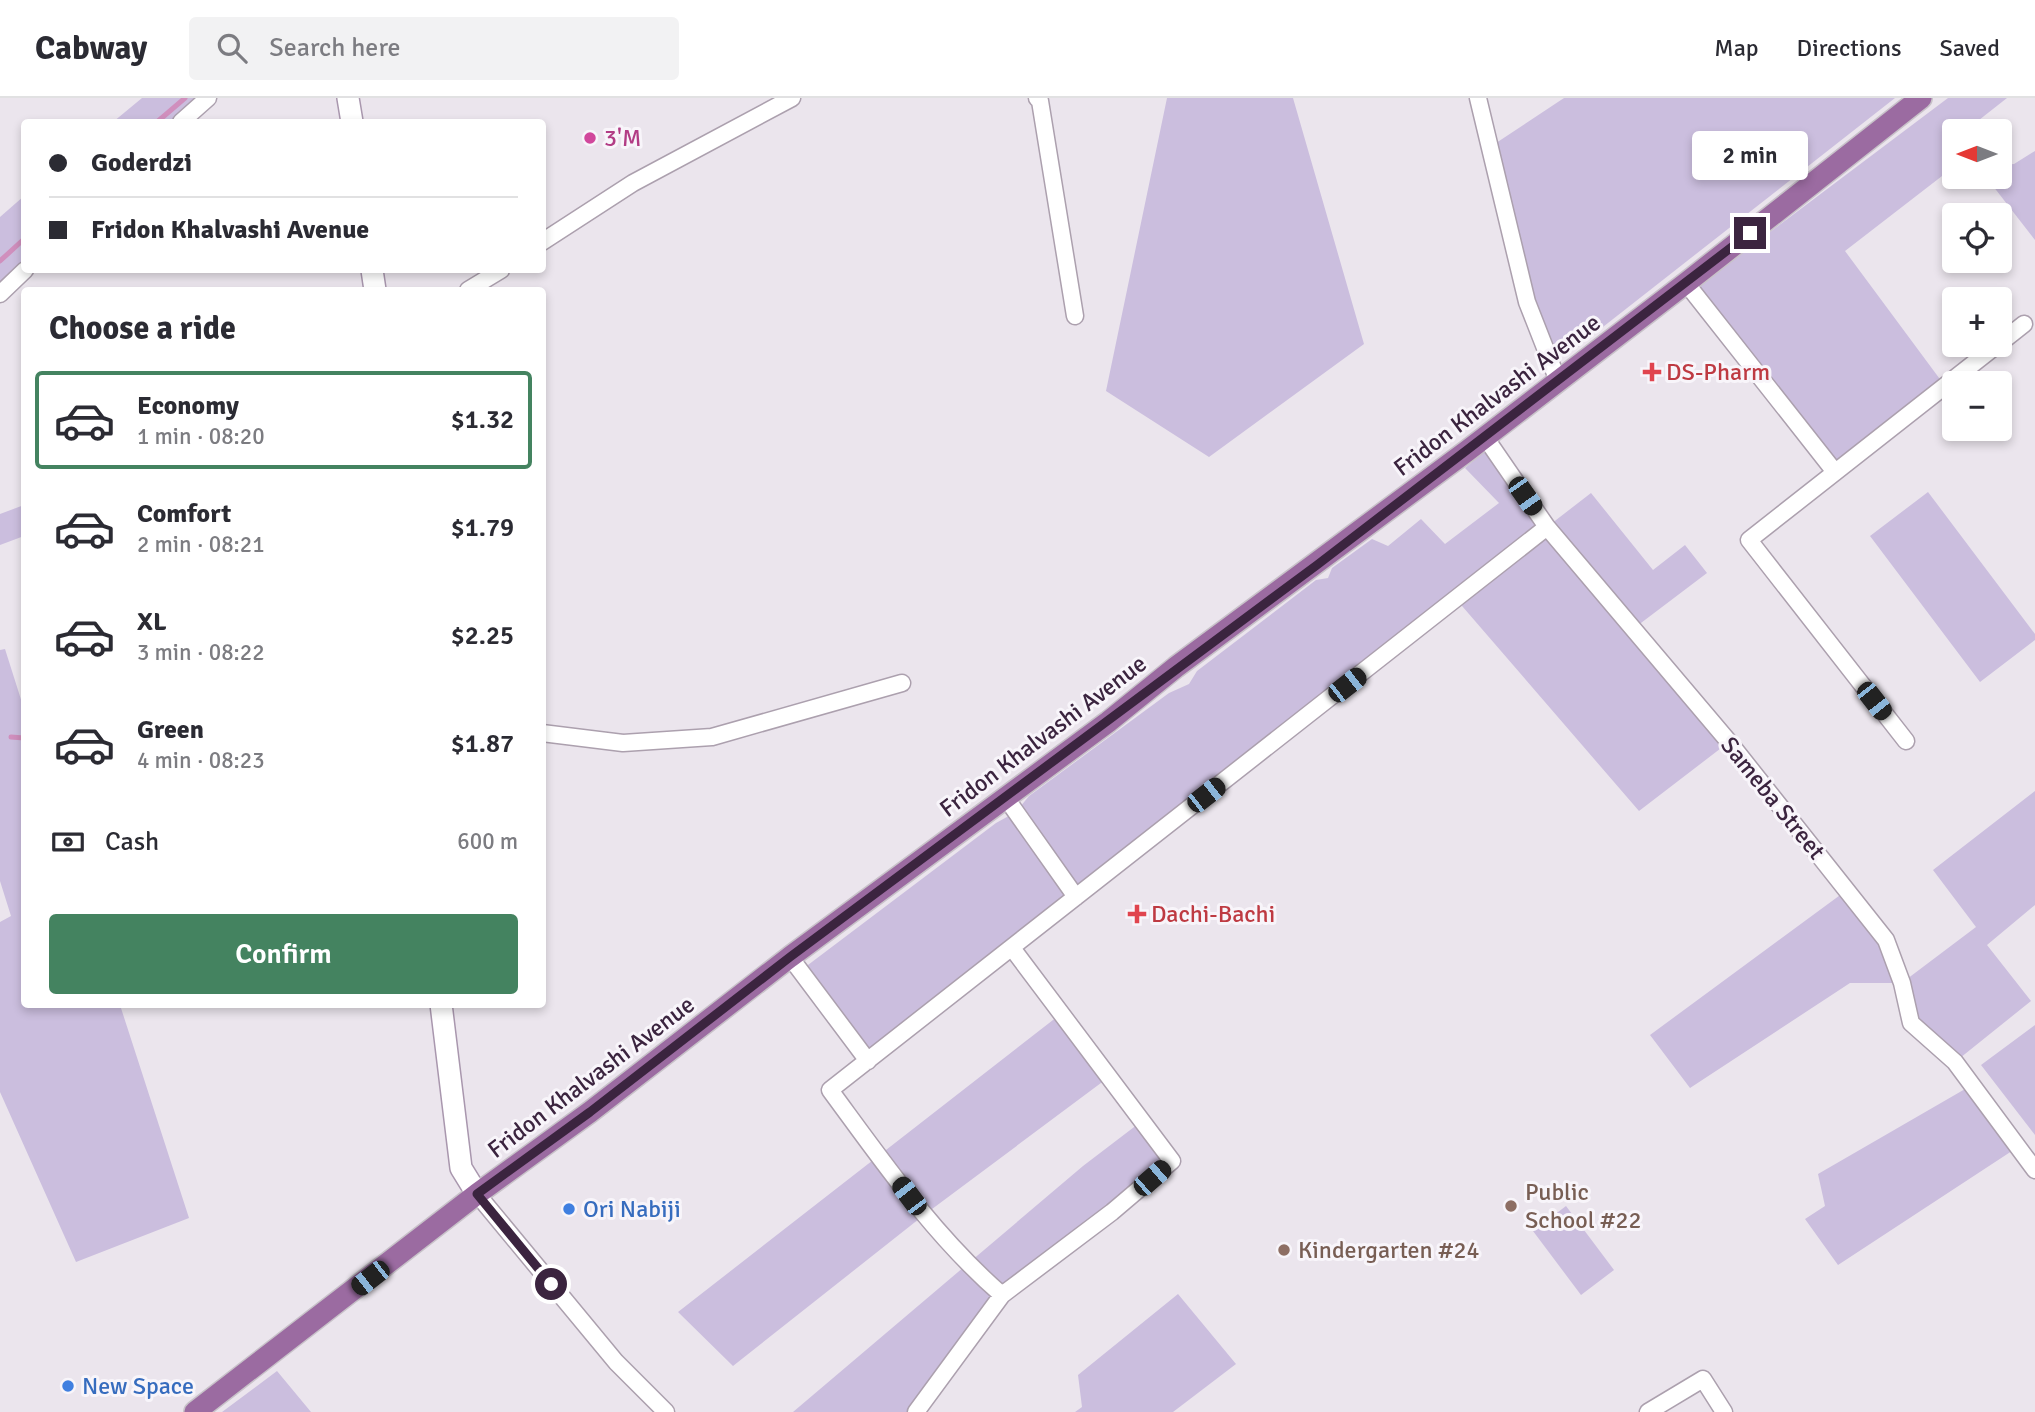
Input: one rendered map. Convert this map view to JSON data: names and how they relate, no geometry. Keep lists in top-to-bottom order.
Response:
{
  "streets": {
    "main road": ["Fridon Khalvashi Avenue"],
    "street": ["Sameba Street"]
  },
  "crossings": [
    ["Fridon Khalvashi Avenue", "Sameba Street"]
  ],
  "places": {
    "other": [
      "3'M",
      "Public School #22",
      "Ori Nabiji",
      "Kindergarten #24",
      "New Space"
    ],
    "health": ["DS-Pharm", "Dachi-Bachi"]
  },
  "north": "left",
  "page": {
    "header": "Cabway",
    "search": "Search here",
    "nav": ["Map", "Directions", "Saved"],
    "map_buttons": ["+", "−"],
    "banner": ["Goderdzi", "Fridon Khalvashi Avenue"],
    "bubble": "2 min",
    "heading": "Choose a ride",
    "list": [
      {
        "name": "Economy",
        "note": "1 min · 08:20",
        "value": "$1.32"
      },
      {
        "name": "Comfort",
        "note": "2 min · 08:21",
        "value": "$1.79"
      },
      {
        "name": "XL",
        "note": "3 min · 08:22",
        "value": "$2.25"
      },
      {
        "name": "Green",
        "note": "4 min · 08:23",
        "value": "$1.87"
      }
    ],
    "pay": ["Cash", "600 m"],
    "buttons": "Confirm"
  }
}
